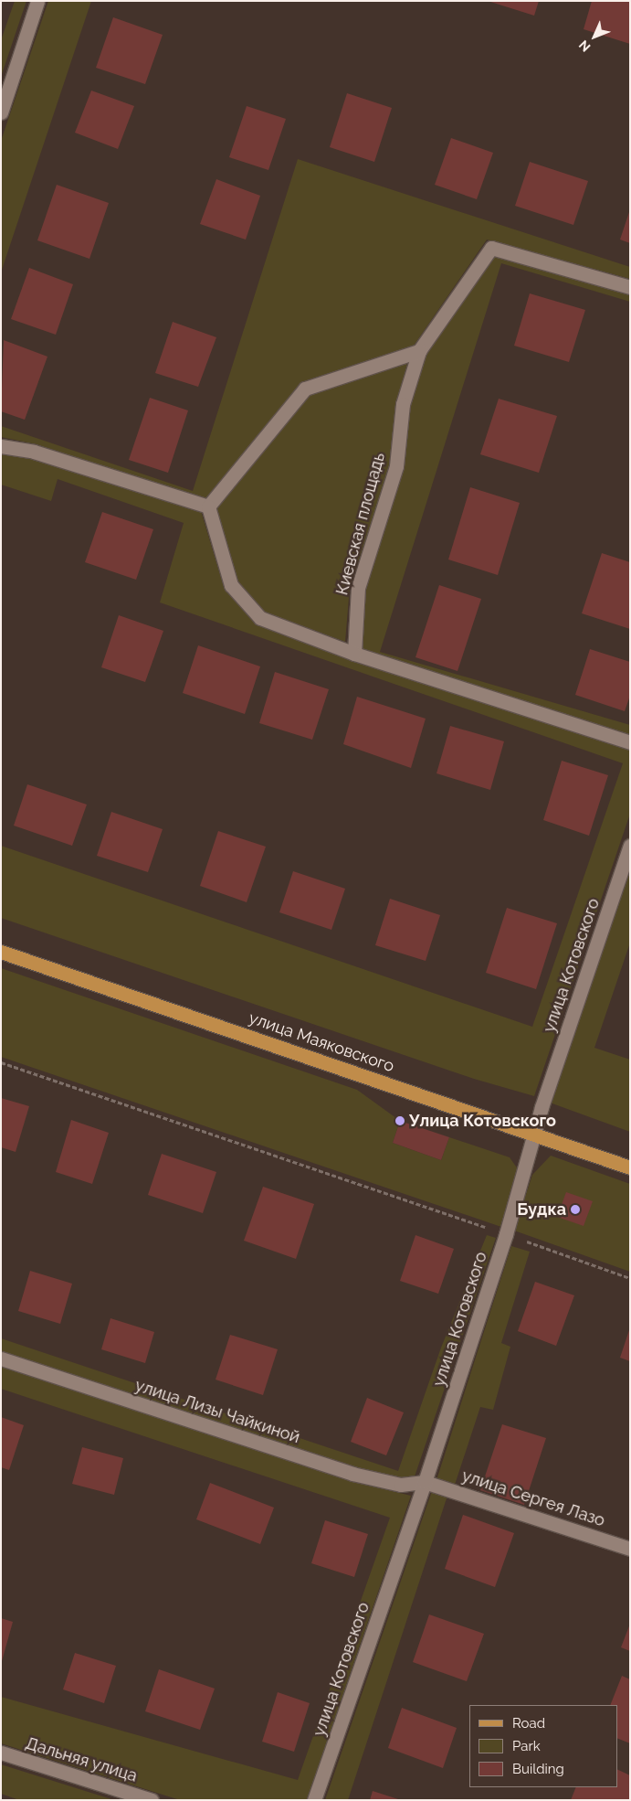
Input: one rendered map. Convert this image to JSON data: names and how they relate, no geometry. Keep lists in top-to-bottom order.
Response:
{
  "streets": {
    "main road": ["улица Маяковского"],
    "street": [
      "Киевская площадь",
      "улица Котовского",
      "улица Лизы Чайкиной",
      "улица Сергея Лазо",
      "Дальняя улица"
    ]
  },
  "crossings": [
    ["улица Котовского", "улица Маяковского"],
    ["улица Котовского", "улица Лизы Чайкиной"],
    ["улица Котовского", "улица Сергея Лазо"],
    ["улица Лизы Чайкиной", "улица Сергея Лазо"]
  ],
  "places": ["Улица Котовского", "Будка"],
  "legend": ["Road", "Park", "Building"],
  "north": "bottom left"
}
